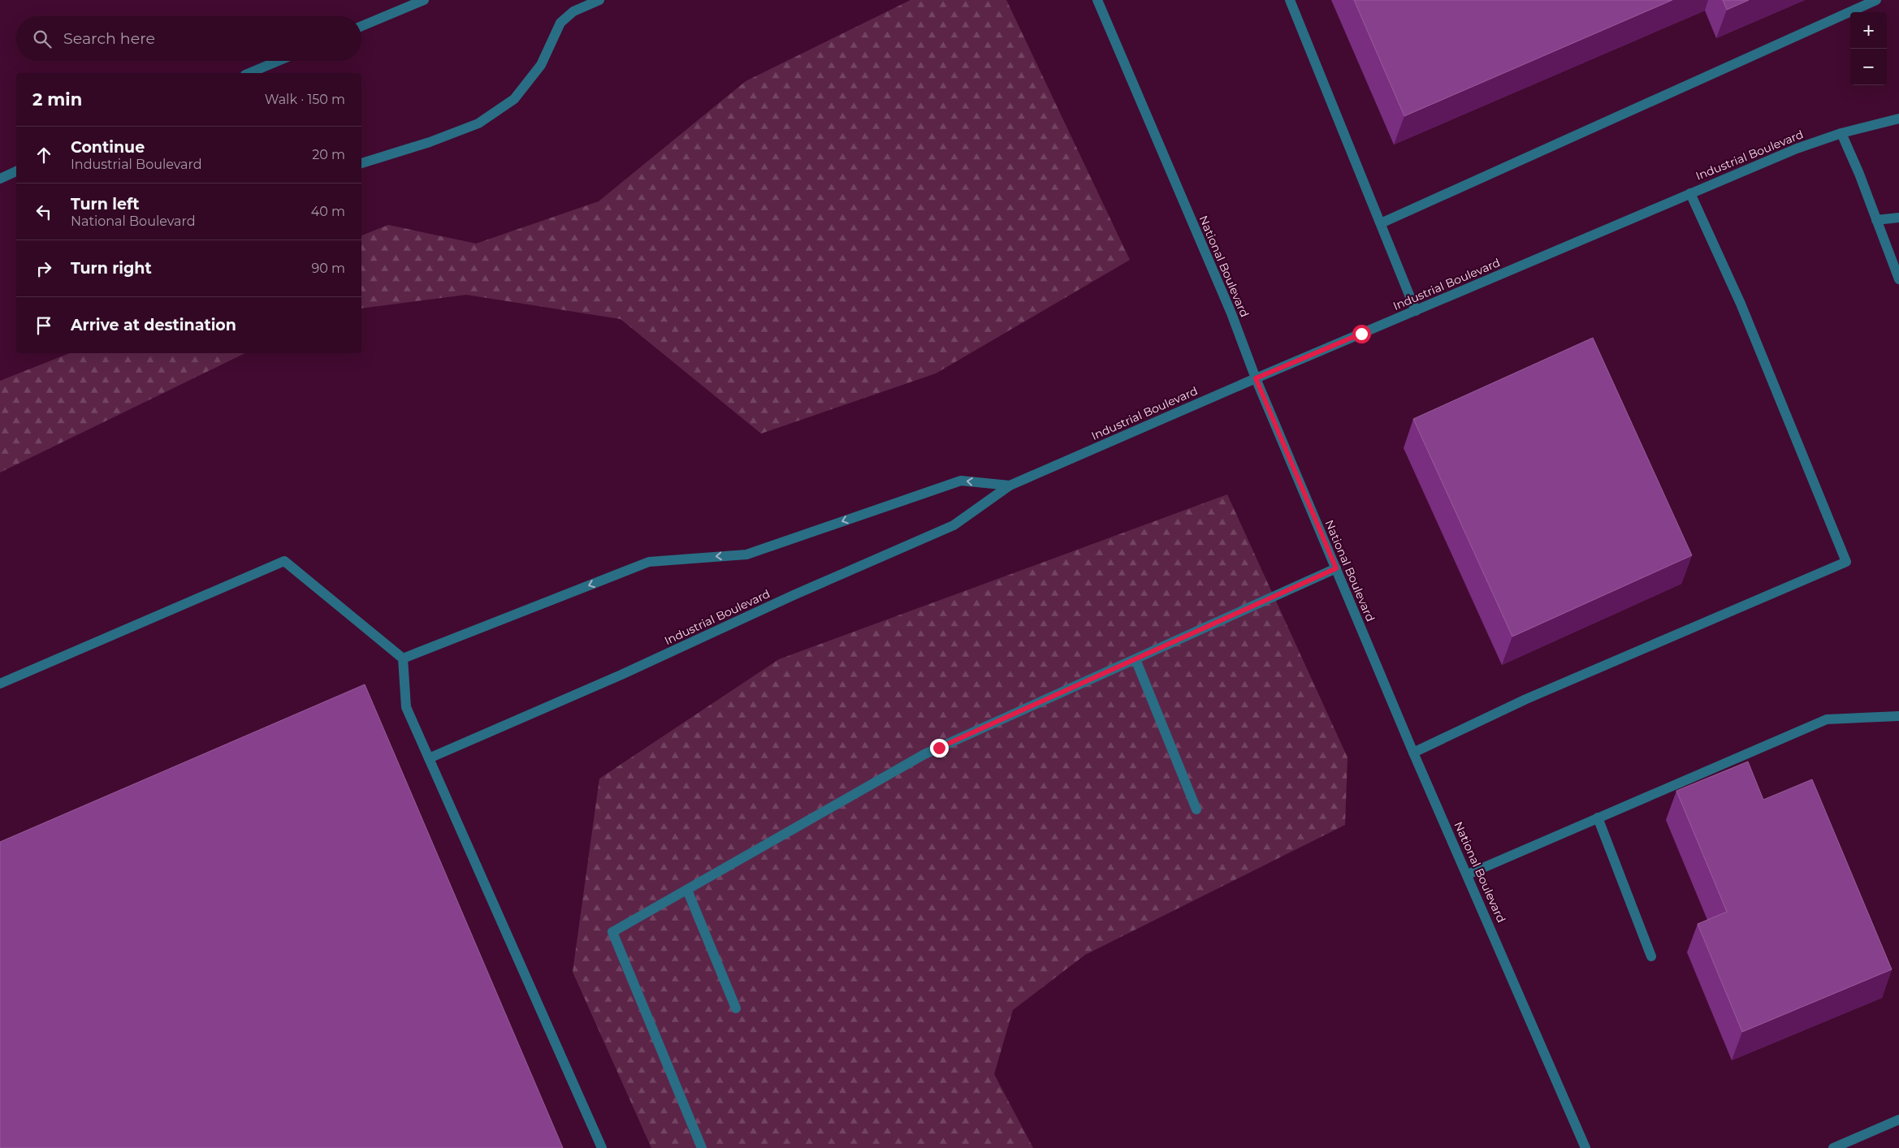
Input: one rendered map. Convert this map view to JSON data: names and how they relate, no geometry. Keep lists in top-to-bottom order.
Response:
{
  "streets": {
    "street": ["Industrial Boulevard", "National Boulevard"]
  },
  "crossings": [
    ["Industrial Boulevard", "National Boulevard"]
  ],
  "page": {
    "map_buttons": ["+", "−"],
    "search": "Search here",
    "heading": ["2 min", "Walk · 150 m"],
    "list": [
      ["Continue", "Industrial Boulevard", "20 m"],
      ["Turn left", "National Boulevard", "40 m"],
      ["Turn right", "90 m"],
      "Arrive at destination"
    ]
  }
}
